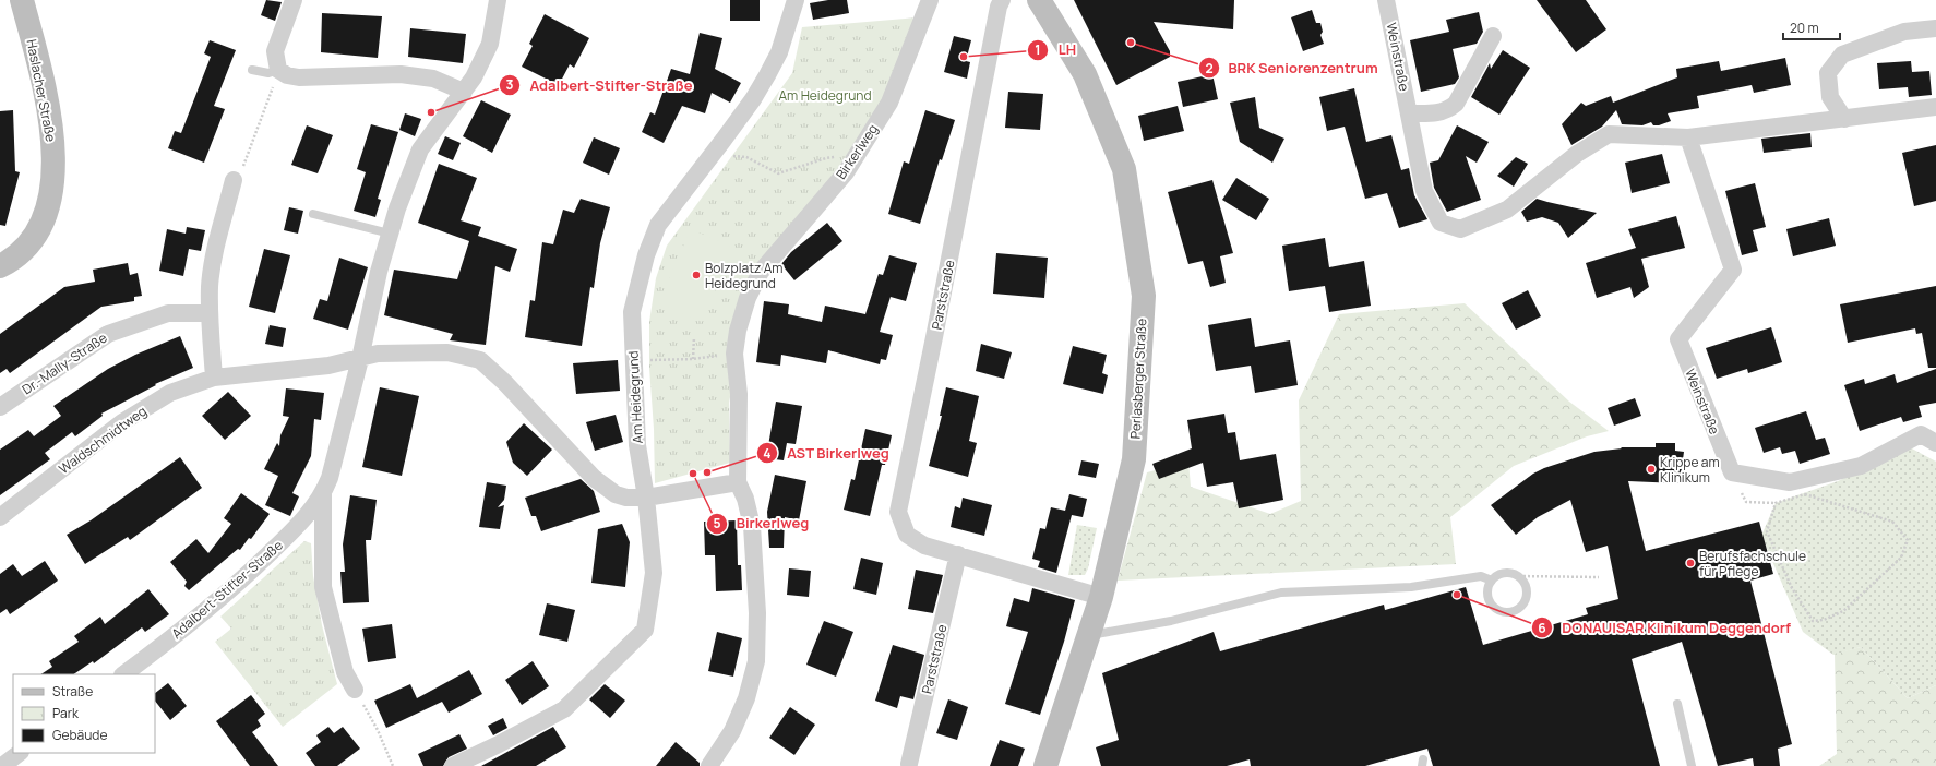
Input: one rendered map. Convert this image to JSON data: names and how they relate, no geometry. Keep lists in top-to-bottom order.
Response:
{
  "streets": {
    "street": [
      "Weinstraße",
      "Haslacher Straße",
      "Birkerlweg",
      "Parststraße",
      "Dr.-Mally-Straße",
      "Perlasberger Straße",
      "Am Heidegrund",
      "Waldschmidtweg",
      "Adalbert-Stifter-Straße"
    ]
  },
  "crossings": [
    ["Parststraße", "Perlasberger Straße"],
    ["Waldschmidtweg", "Adalbert-Stifter-Straße"]
  ],
  "parks": ["Am Heidegrund"],
  "places": [
    "BRK Seniorenzentrum",
    "LH",
    "Adalbert-Stifter-Straße",
    "Bolzplatz Am Heidegrund",
    "Krippe am Klinikum",
    "AST Birkerlweg",
    "Birkerlweg",
    "Berufsfachschule für Pflege",
    "DONAUISAR Klinikum Deggendorf"
  ],
  "legend": ["Straße", "Park", "Gebäude"],
  "scale_bar": "20 m"
}
